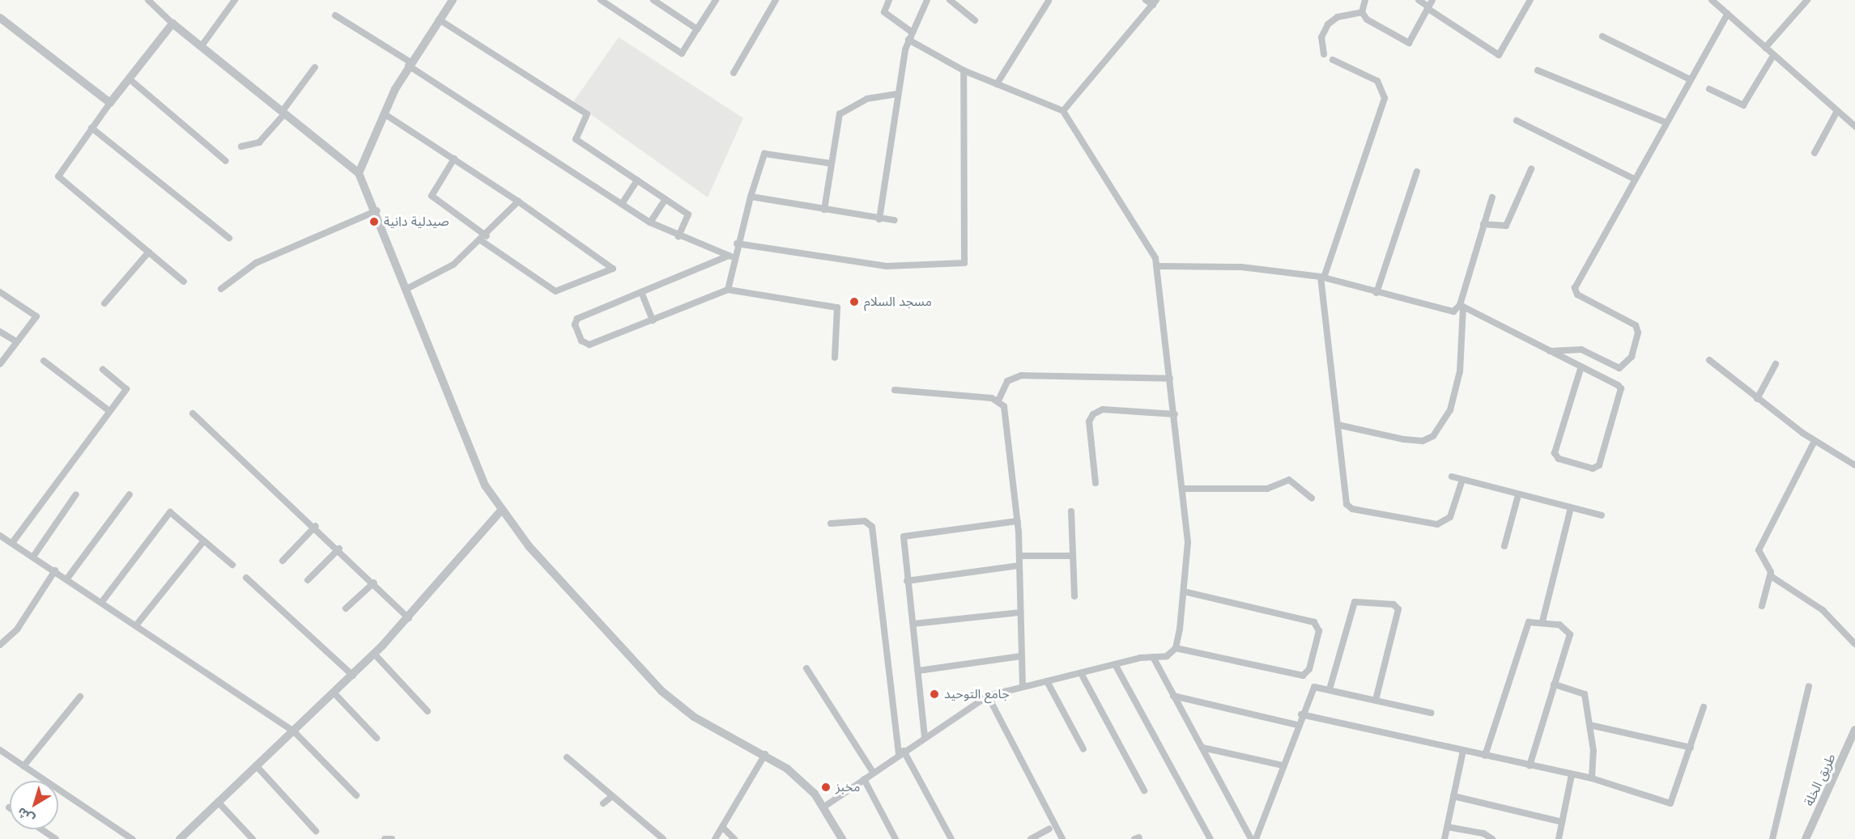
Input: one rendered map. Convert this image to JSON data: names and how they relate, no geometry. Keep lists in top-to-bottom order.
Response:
{
  "streets": {
    "street": ["طريق الخلة"]
  },
  "places": [
    "صيدلية دانية",
    "مسجد السلام",
    "جامع التوحيد",
    "مخبز"
  ],
  "north": "bottom left"
}
